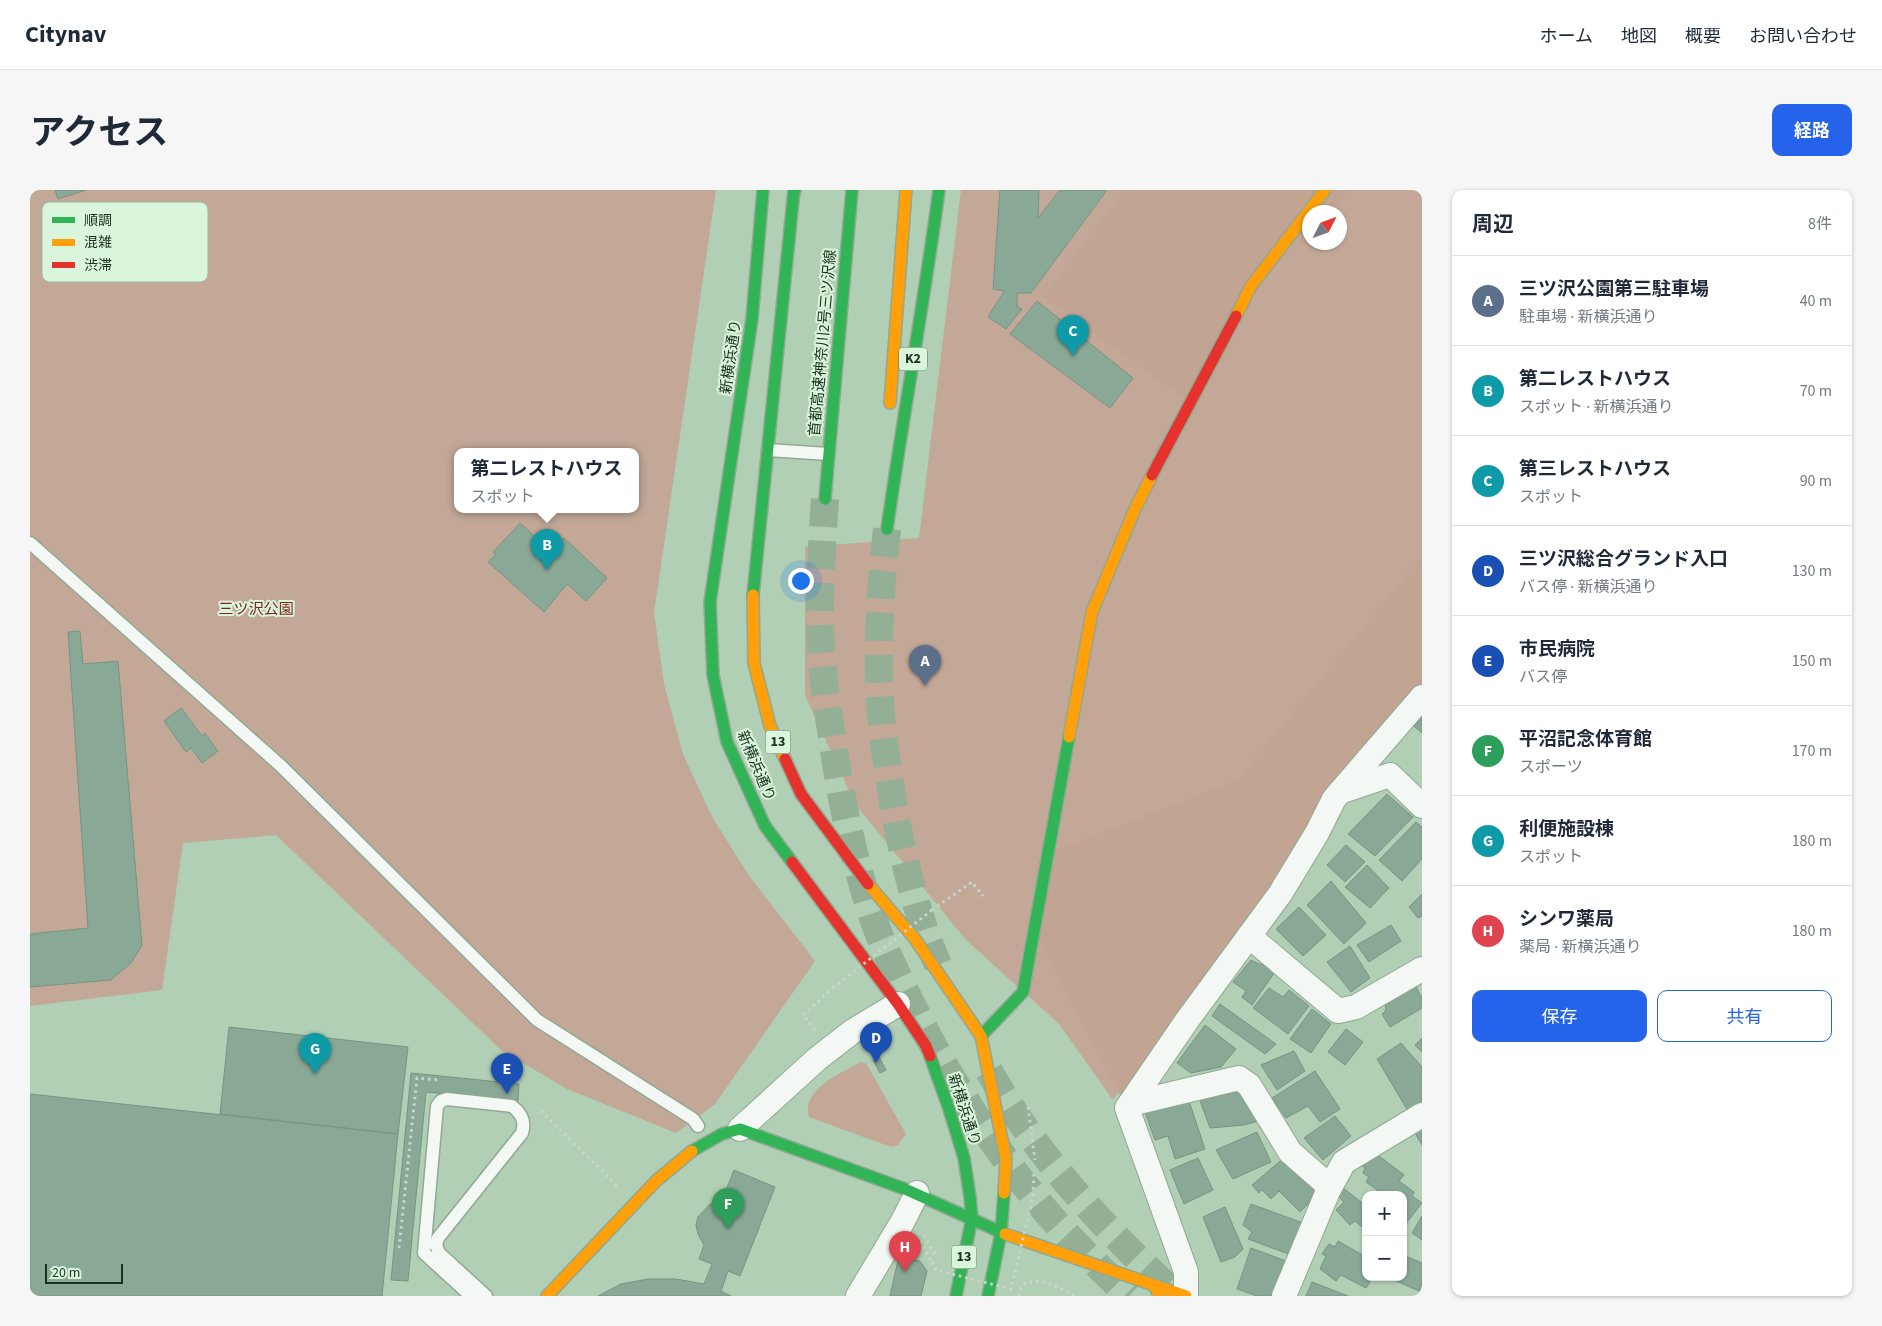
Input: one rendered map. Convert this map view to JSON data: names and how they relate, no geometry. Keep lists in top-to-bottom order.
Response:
{
  "streets": {
    "main road": [
      "首都高速神奈川2号三ツ沢線",
      "新横浜通り",
      "K2",
      "13"
    ]
  },
  "parks": ["三ツ沢公園"],
  "legend": ["順調", "混雑", "渋滞"],
  "scale_bar": "20 m",
  "north": "top right",
  "page": {
    "header": "Citynav",
    "nav": [
      "ホーム",
      "地図",
      "概要",
      "お問い合わせ"
    ],
    "title": "アクセス",
    "buttons": [
      "経路",
      ["保存", "共有"]
    ],
    "heading": ["周辺", "8件"],
    "list": [
      {
        "mark": "A",
        "name": "三ツ沢公園第三駐車場",
        "note": "駐車場 · 新横浜通り",
        "value": "40 m"
      },
      {
        "mark": "B",
        "name": "第二レストハウス",
        "note": "スポット · 新横浜通り",
        "value": "70 m"
      },
      {
        "mark": "C",
        "name": "第三レストハウス",
        "note": "スポット",
        "value": "90 m"
      },
      {
        "mark": "D",
        "name": "三ツ沢総合グランド入口",
        "note": "バス停 · 新横浜通り",
        "value": "130 m"
      },
      {
        "mark": "E",
        "name": "市民病院",
        "note": "バス停",
        "value": "150 m"
      },
      {
        "mark": "F",
        "name": "平沼記念体育館",
        "note": "スポーツ",
        "value": "170 m"
      },
      {
        "mark": "G",
        "name": "利便施設棟",
        "note": "スポット",
        "value": "180 m"
      },
      {
        "mark": "H",
        "name": "シンワ薬局",
        "note": "薬局 · 新横浜通り",
        "value": "180 m"
      }
    ],
    "pins": [
      "C",
      "B",
      "A",
      "D",
      "G",
      "E",
      "F",
      "H"
    ],
    "popup": ["第二レストハウス", "スポット"],
    "map_buttons": ["+", "−"],
    "scale": "20 m"
  }
}
